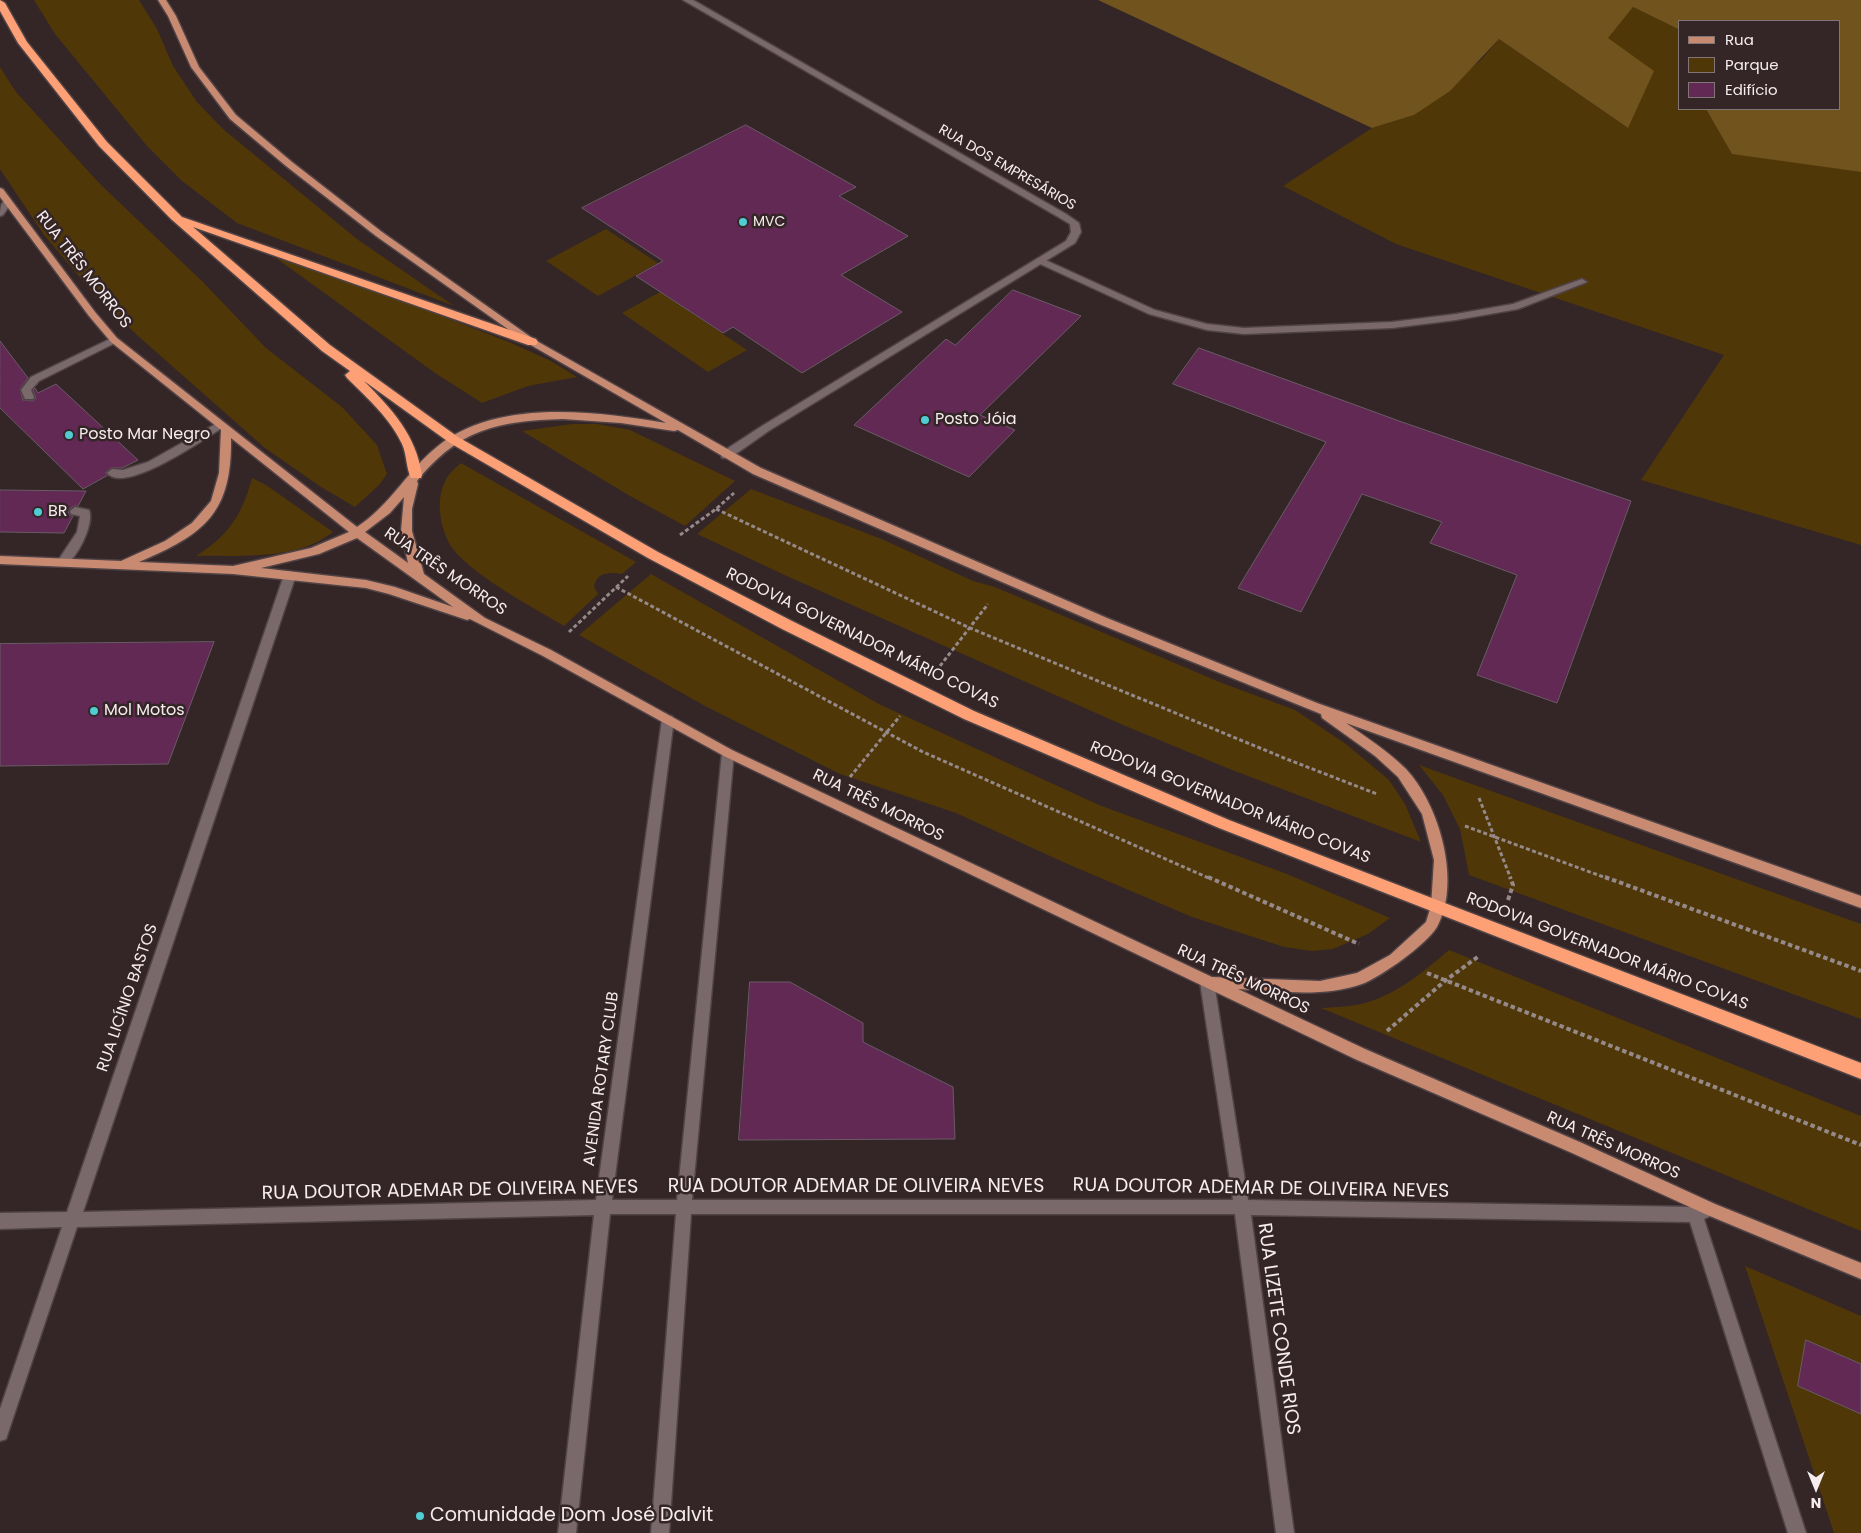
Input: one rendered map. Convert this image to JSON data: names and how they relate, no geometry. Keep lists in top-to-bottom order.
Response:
{
  "streets": {
    "highway": ["RODOVIA GOVERNADOR MÁRIO COVAS"],
    "main road": ["RUA TRÊS MORROS"],
    "street": [
      "RUA DOS EMPRESÁRIOS",
      "RUA LICÍNIO BASTOS",
      "AVENIDA ROTARY CLUB",
      "RUA DOUTOR ADEMAR DE OLIVEIRA NEVES",
      "RUA LIZETE CONDE RIOS"
    ]
  },
  "crossings": [
    ["RUA TRÊS MORROS", "AVENIDA ROTARY CLUB"],
    ["RUA TRÊS MORROS", "RUA DOUTOR ADEMAR DE OLIVEIRA NEVES"],
    ["RUA TRÊS MORROS", "RUA LIZETE CONDE RIOS"],
    ["RUA LICÍNIO BASTOS", "RUA DOUTOR ADEMAR DE OLIVEIRA NEVES"],
    ["AVENIDA ROTARY CLUB", "RUA DOUTOR ADEMAR DE OLIVEIRA NEVES"],
    ["RUA DOUTOR ADEMAR DE OLIVEIRA NEVES", "RUA LIZETE CONDE RIOS"]
  ],
  "places": [
    "MVC",
    "Posto Jóia",
    "Posto Mar Negro",
    "BR",
    "Mol Motos",
    "Comunidade Dom José Dalvit"
  ],
  "legend": ["Rua", "Parque", "Edifício"],
  "north": "bottom"
}
